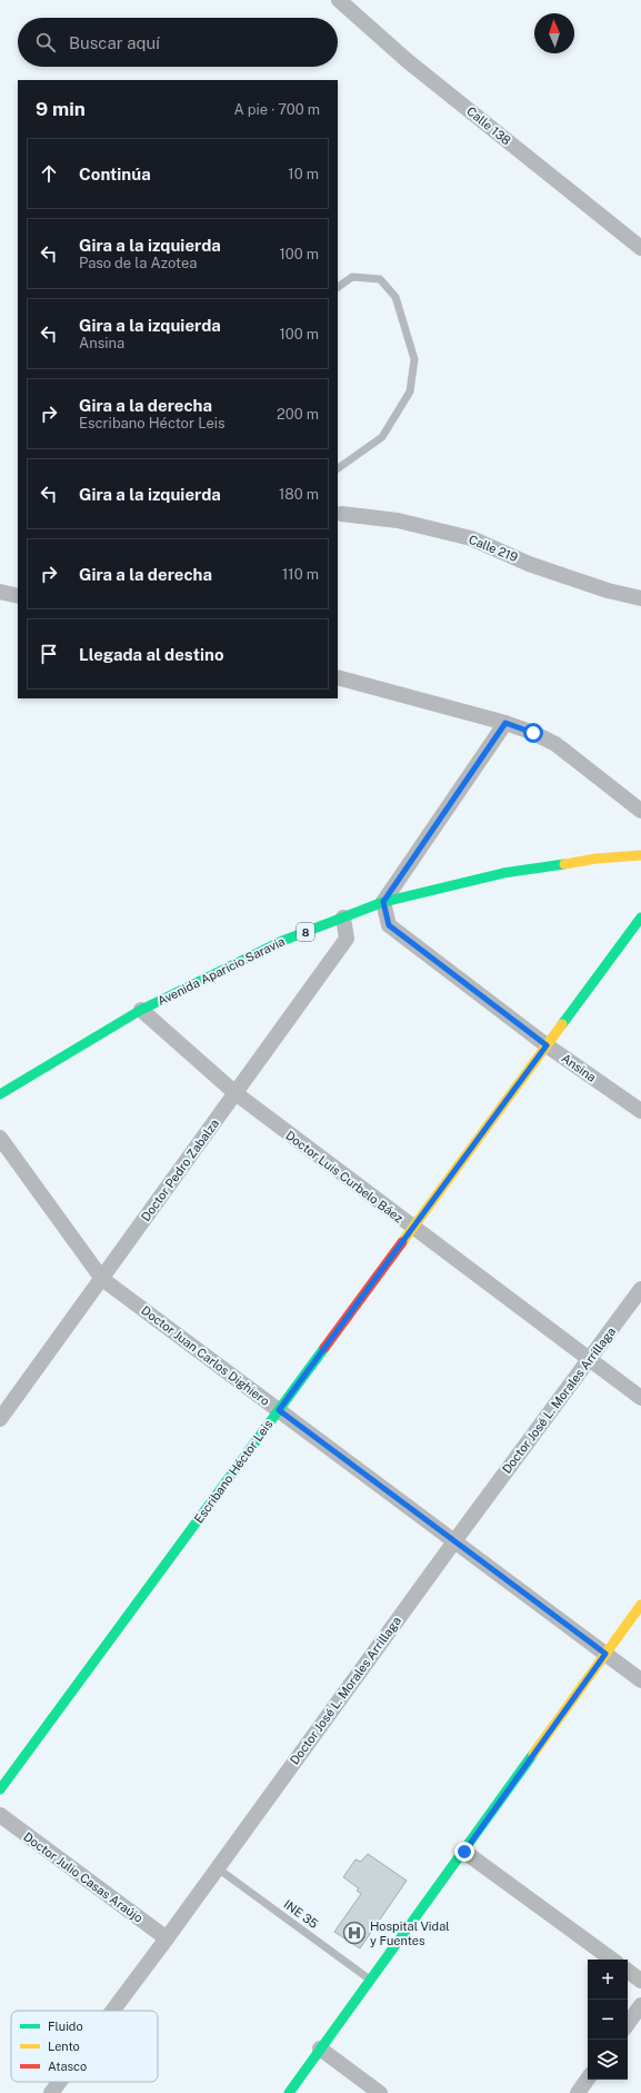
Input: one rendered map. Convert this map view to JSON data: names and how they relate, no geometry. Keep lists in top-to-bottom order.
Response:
{
  "streets": {
    "main road": ["8", "Avenida Aparicio Saravia", "Escribano Héctor Leis"],
    "street": [
      "Calle 138",
      "Calle 219",
      "Ansina",
      "Doctor Pedro Zabalza",
      "Doctor Luis Curbelo Báez",
      "Doctor Juan Carlos Dighiero",
      "Doctor José L. Morales Arrillaga",
      "Doctor Julio Casas Araújo"
    ],
    "lane": ["INE 35"]
  },
  "crossings": [
    ["Avenida Aparicio Saravia", "Ansina"],
    ["Avenida Aparicio Saravia", "Doctor Pedro Zabalza"],
    ["Avenida Aparicio Saravia", "Doctor Luis Curbelo Báez"],
    ["Ansina", "Escribano Héctor Leis"],
    ["Doctor Pedro Zabalza", "Doctor Luis Curbelo Báez"],
    ["Doctor Pedro Zabalza", "Doctor Juan Carlos Dighiero"],
    ["Doctor Luis Curbelo Báez", "Doctor José L. Morales Arrillaga"],
    ["Doctor Luis Curbelo Báez", "Escribano Héctor Leis"],
    ["Doctor Juan Carlos Dighiero", "Doctor José L. Morales Arrillaga"],
    ["Doctor Juan Carlos Dighiero", "Escribano Héctor Leis"],
    ["Doctor José L. Morales Arrillaga", "Doctor Julio Casas Araújo"],
    ["Doctor José L. Morales Arrillaga", "INE 35"]
  ],
  "places": {
    "hospital": ["Hospital Vidal y Fuentes"]
  },
  "legend": ["Fluido", "Lento", "Atasco"],
  "north": "top",
  "page": {
    "search": "Buscar aquí",
    "heading": ["9 min", "A pie · 700 m"],
    "list": [
      ["Continúa", "10 m"],
      ["Gira a la izquierda", "Paso de la Azotea", "100 m"],
      ["Gira a la izquierda", "Ansina", "100 m"],
      ["Gira a la derecha", "Escribano Héctor Leis", "200 m"],
      ["Gira a la izquierda", "180 m"],
      ["Gira a la derecha", "110 m"],
      "Llegada al destino"
    ],
    "map_buttons": ["+", "−"]
  }
}
